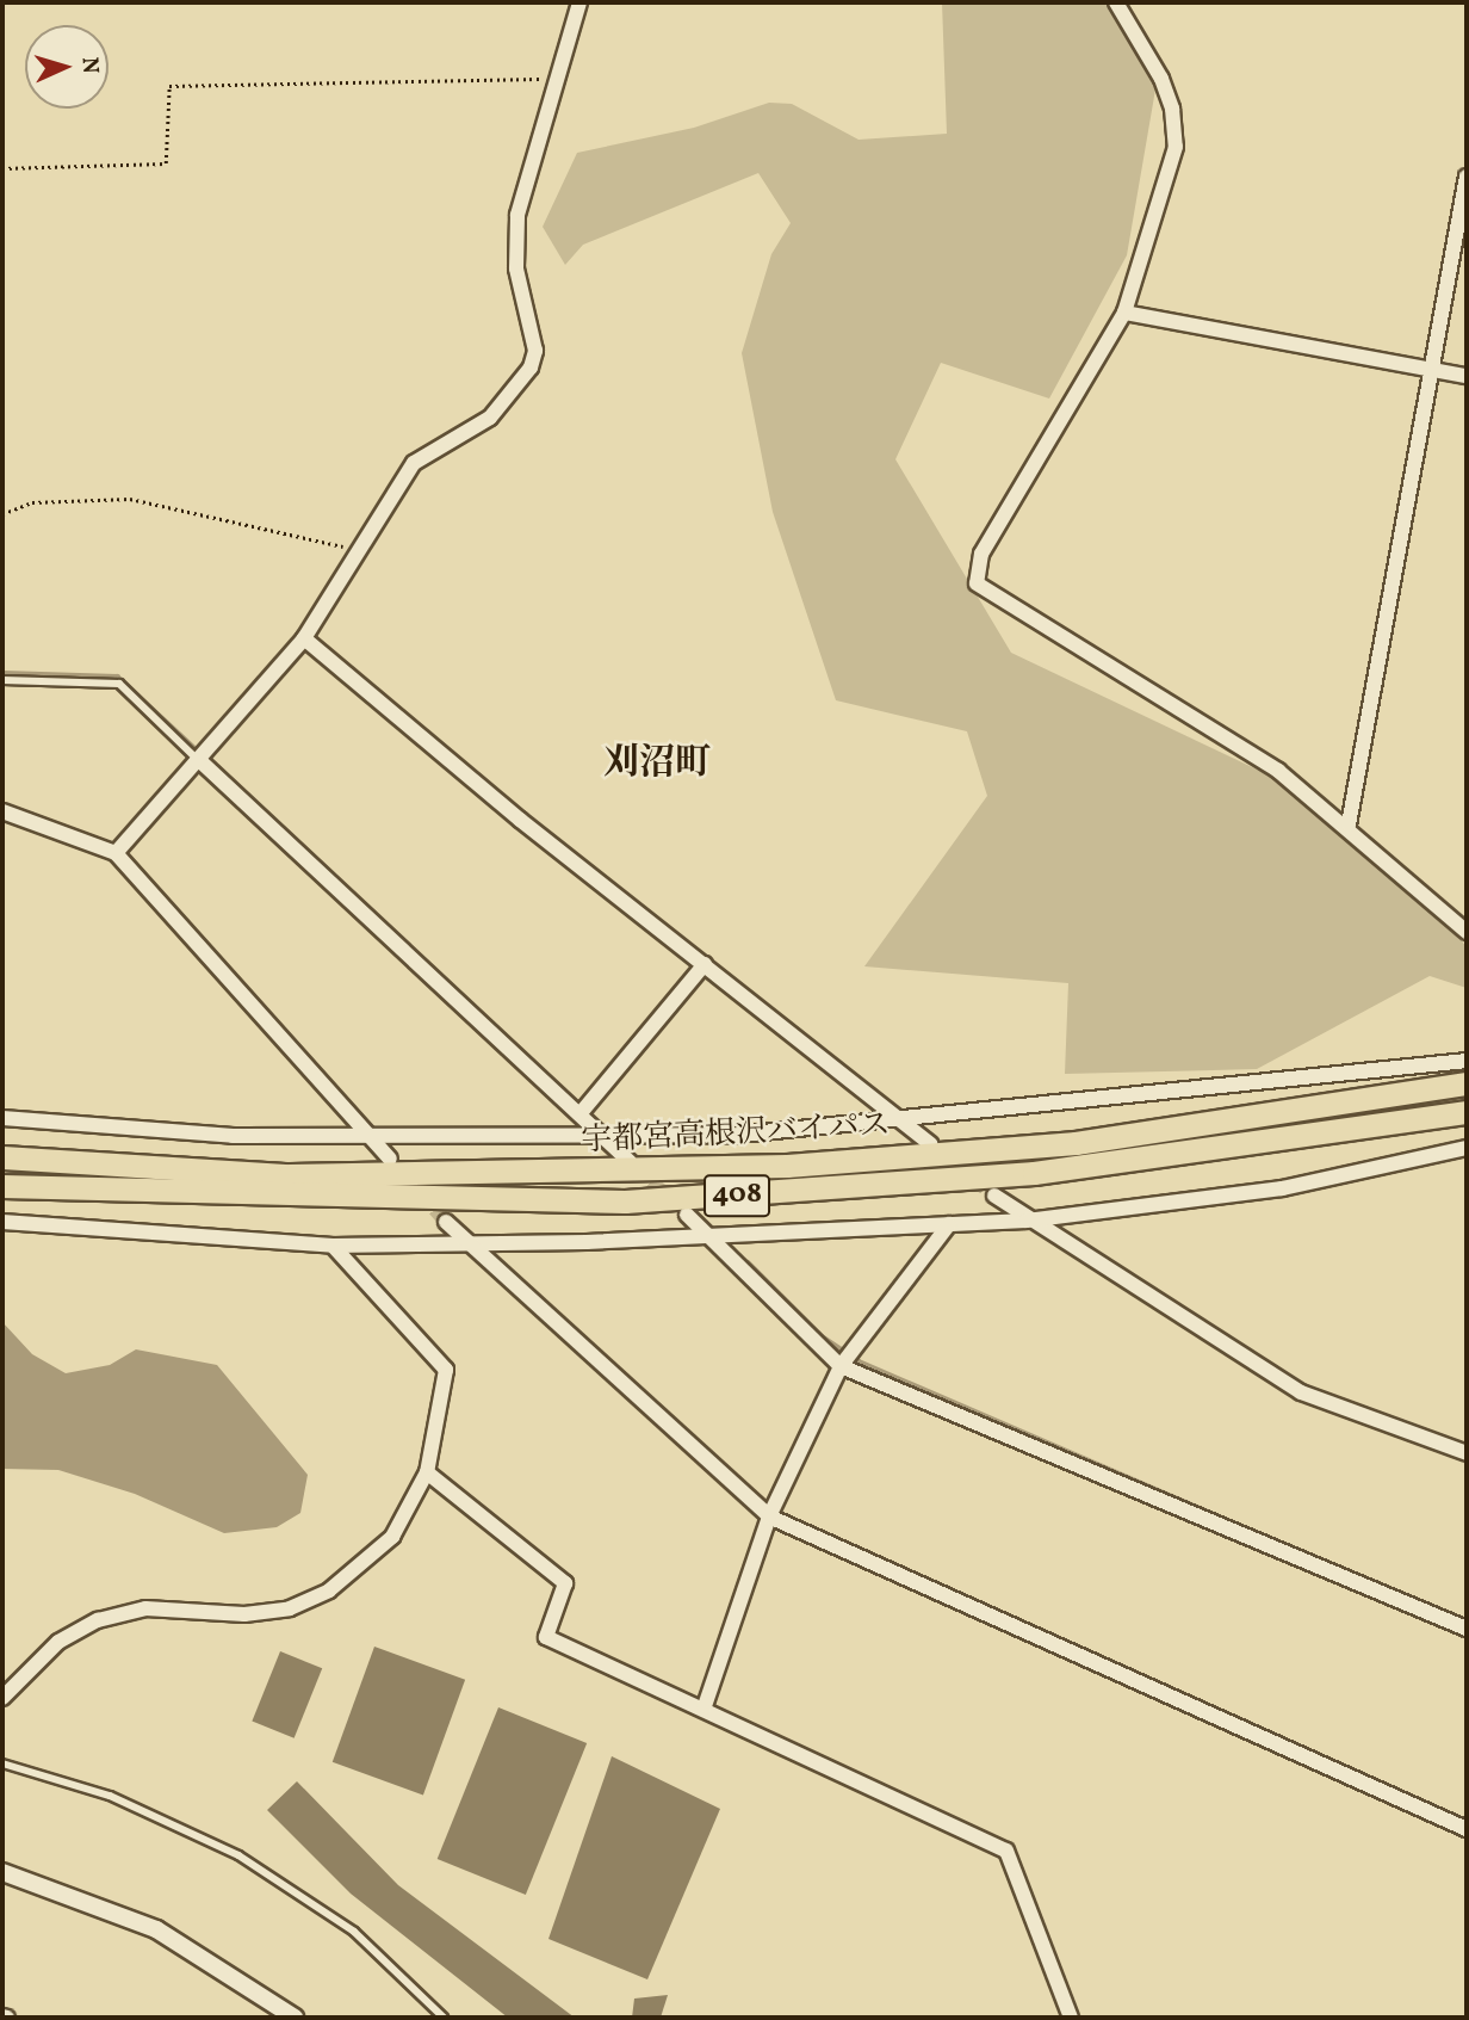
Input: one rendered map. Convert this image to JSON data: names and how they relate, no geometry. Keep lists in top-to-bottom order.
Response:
{
  "streets": {
    "highway": ["宇都宮高根沢バイパス", "408"]
  },
  "districts": ["刈沼町"],
  "north": "right"
}
